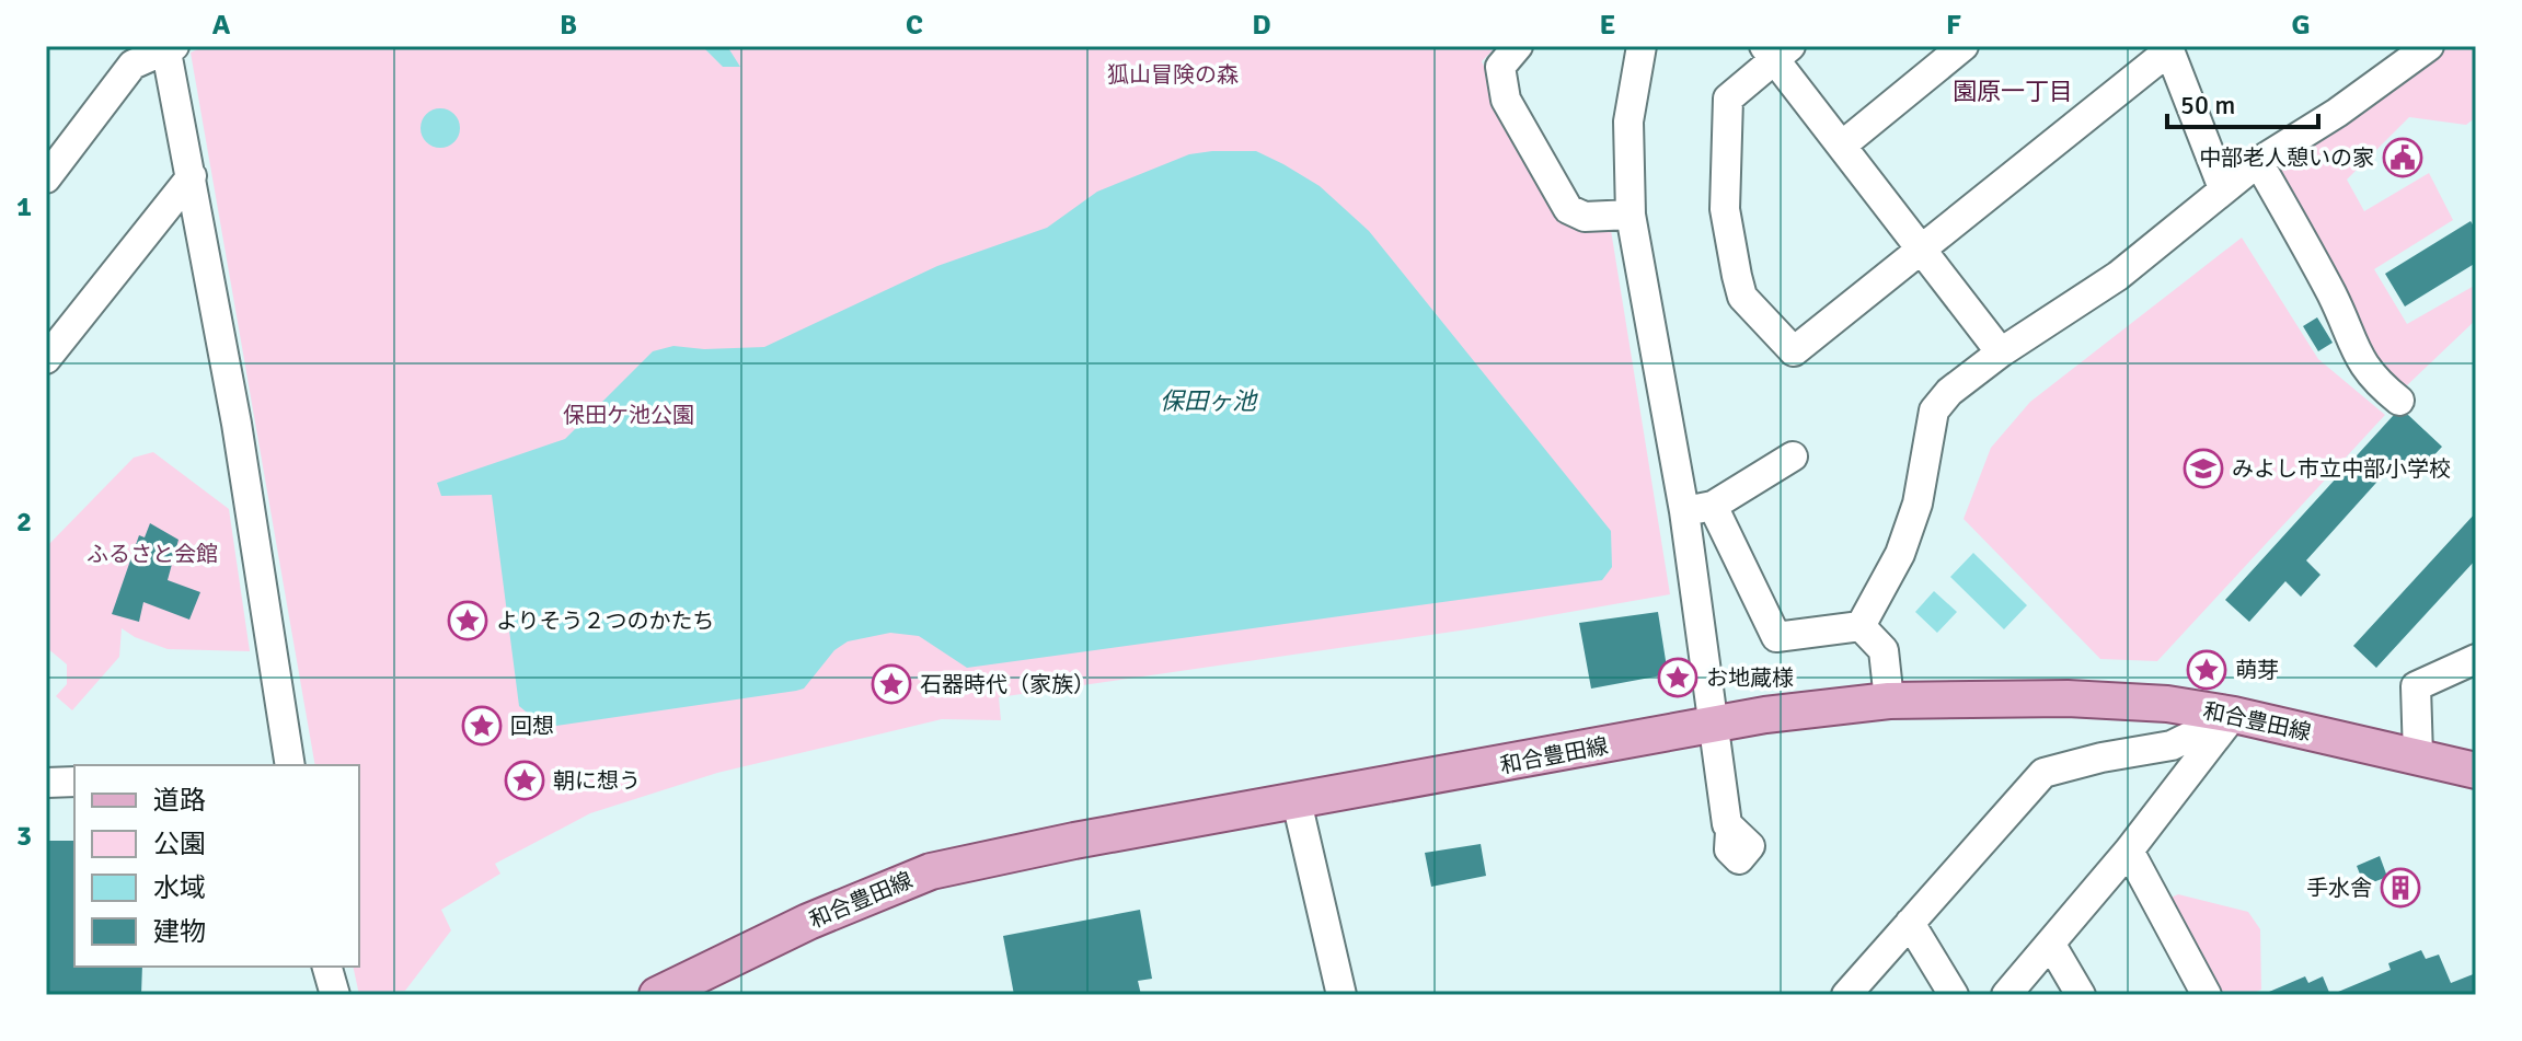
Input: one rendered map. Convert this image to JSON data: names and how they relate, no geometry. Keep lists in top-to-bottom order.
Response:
{
  "streets": {
    "main road": ["和合豊田線"]
  },
  "districts": ["園原一丁目"],
  "water": ["保田ヶ池"],
  "parks": ["狐山冒険の森", "保田ケ池公園", "ふるさと会館"],
  "places": {
    "public building": ["中部老人憩いの家"],
    "school or university": ["みよし市立中部小学校"],
    "place": [
      "よりそう２つのかたち",
      "萌芽",
      "お地蔵様",
      "石器時代（家族）",
      "回想",
      "朝に想う"
    ],
    "building": ["手水舎"]
  },
  "legend": [
    "道路",
    "公園",
    "水域",
    "建物"
  ],
  "scale_bar": "50 m",
  "grid": {
    "columns": [
      "A",
      "B",
      "C",
      "D",
      "E",
      "F",
      "G"
    ],
    "rows": ["1", "2", "3"]
  }
}
